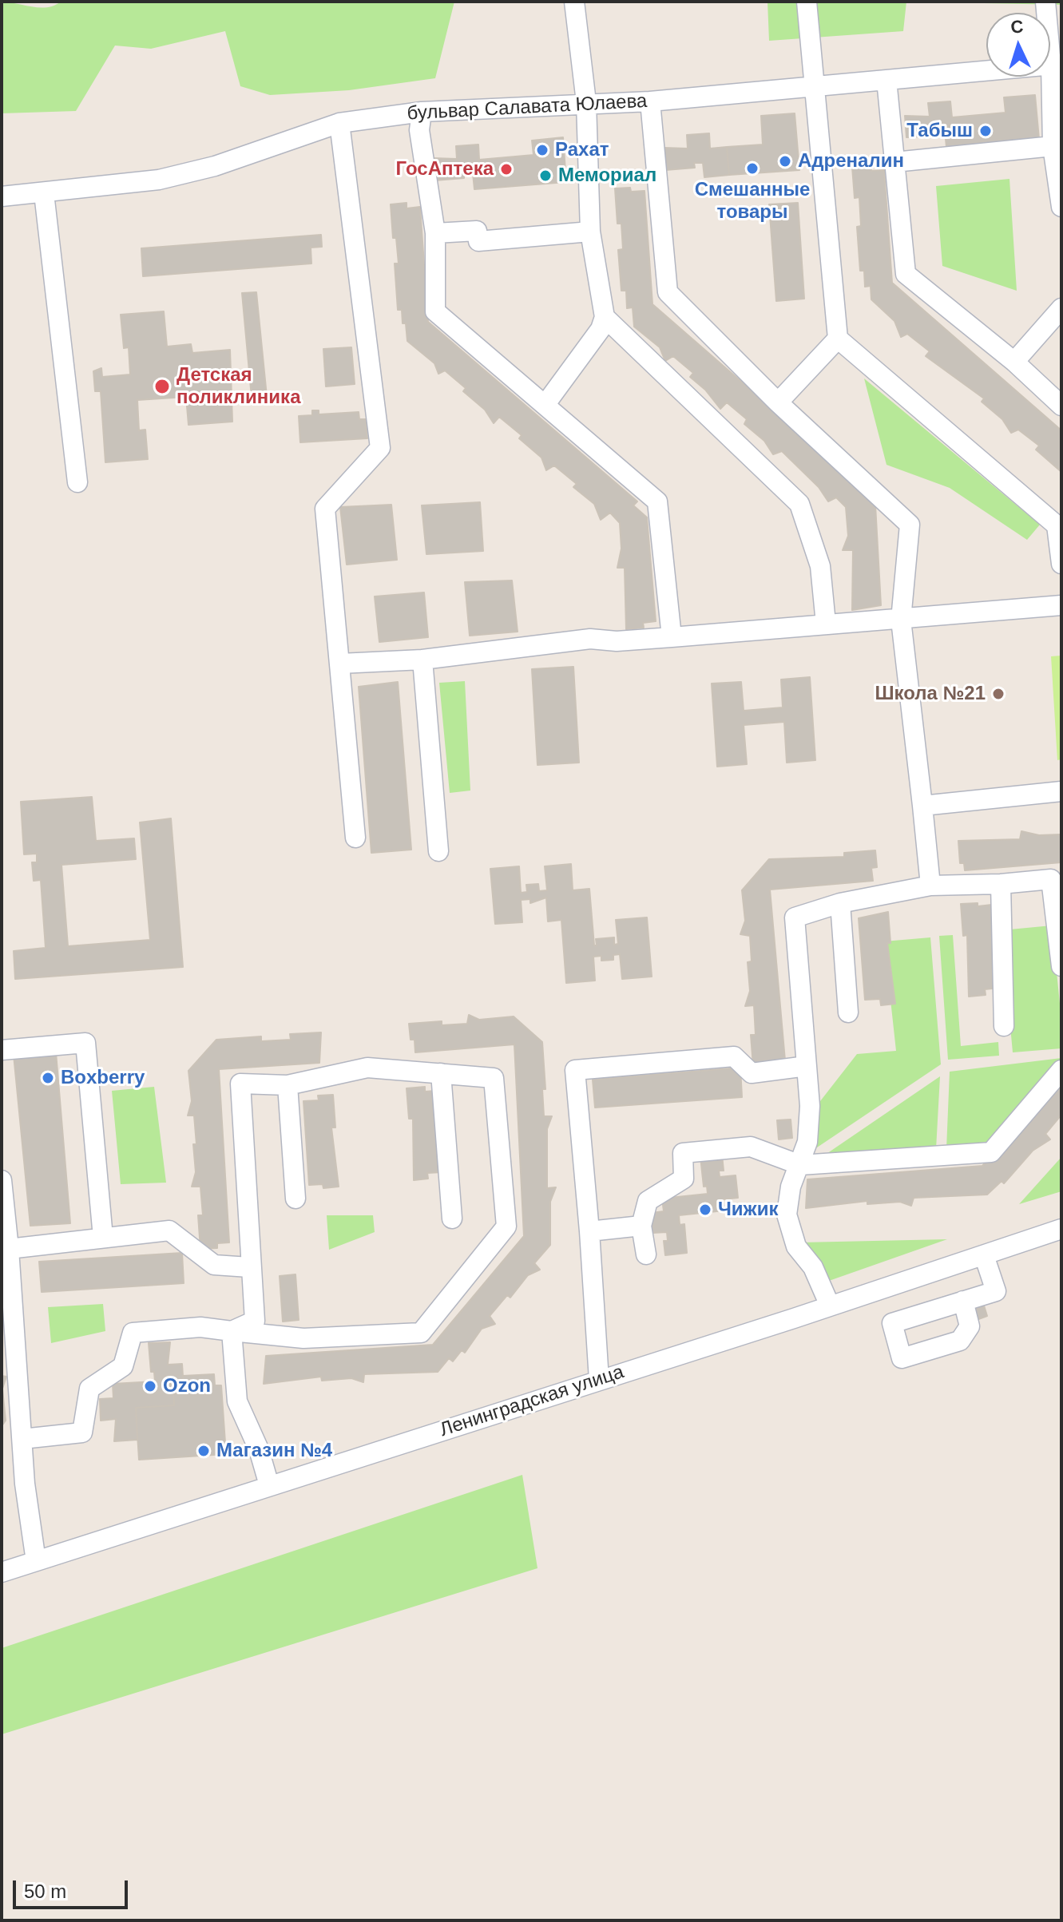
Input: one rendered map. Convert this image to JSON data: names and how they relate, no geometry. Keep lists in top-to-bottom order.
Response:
{
  "streets": {
    "street": ["бульвар Салавата Юлаева", "Ленинградская улица"]
  },
  "places": [
    "Табыш",
    "Рахат",
    "Адреналин",
    "Смешанные товары",
    "ГосАптека",
    "Мемориал",
    "Детская поликлиника",
    "Школа №21",
    "Boxberry",
    "Чижик",
    "Ozon",
    "Магазин №4"
  ],
  "scale_bar": "50 m",
  "north": "top"
}
